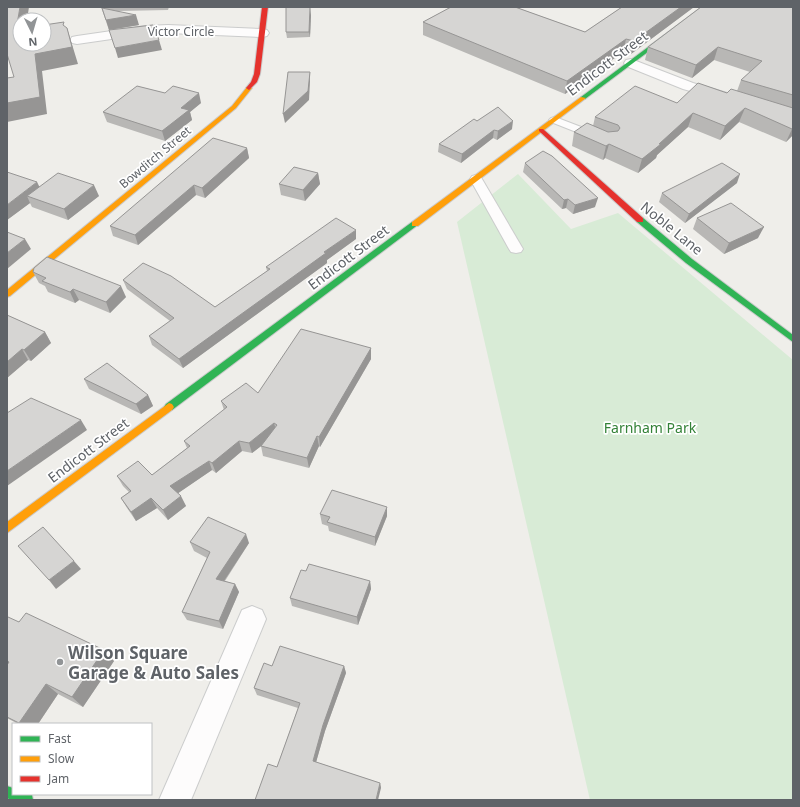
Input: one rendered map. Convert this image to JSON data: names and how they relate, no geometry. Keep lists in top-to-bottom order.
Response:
{
  "streets": {
    "main road": ["Endicott Street", "Bowditch Street", "Noble Lane"],
    "street": ["Victor Circle"]
  },
  "crossings": [
    ["Victor Circle", "Bowditch Street"],
    ["Endicott Street", "Noble Lane"]
  ],
  "parks": ["Farnham Park"],
  "places": ["Wilson Square Garage & Auto Sales"],
  "legend": ["Fast", "Slow", "Jam"],
  "north": "bottom"
}
